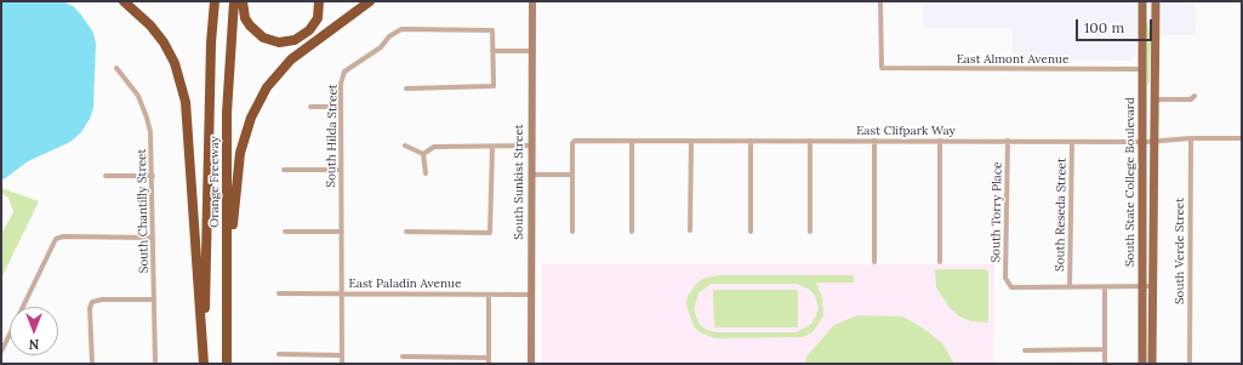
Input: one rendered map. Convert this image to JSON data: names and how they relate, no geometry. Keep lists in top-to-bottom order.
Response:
{
  "streets": {
    "highway": ["Orange Freeway"],
    "main road": ["South State College Boulevard"],
    "street": [
      "East Almont Avenue",
      "East Clifpark Way",
      "South Hilda Street",
      "South Sunkist Street",
      "South Chantilly Street",
      "South Torry Place",
      "South Reseda Street",
      "South Verde Street",
      "East Paladin Avenue"
    ]
  },
  "crossings": [
    ["East Almont Avenue", "South State College Boulevard"],
    ["East Clifpark Way", "South State College Boulevard"],
    ["East Clifpark Way", "South Torry Place"],
    ["East Clifpark Way", "South Reseda Street"],
    ["East Clifpark Way", "South Verde Street"],
    ["South Hilda Street", "East Paladin Avenue"],
    ["South Sunkist Street", "East Paladin Avenue"],
    ["South Torry Place", "South Reseda Street"]
  ],
  "scale_bar": "100 m",
  "north": "bottom"
}
